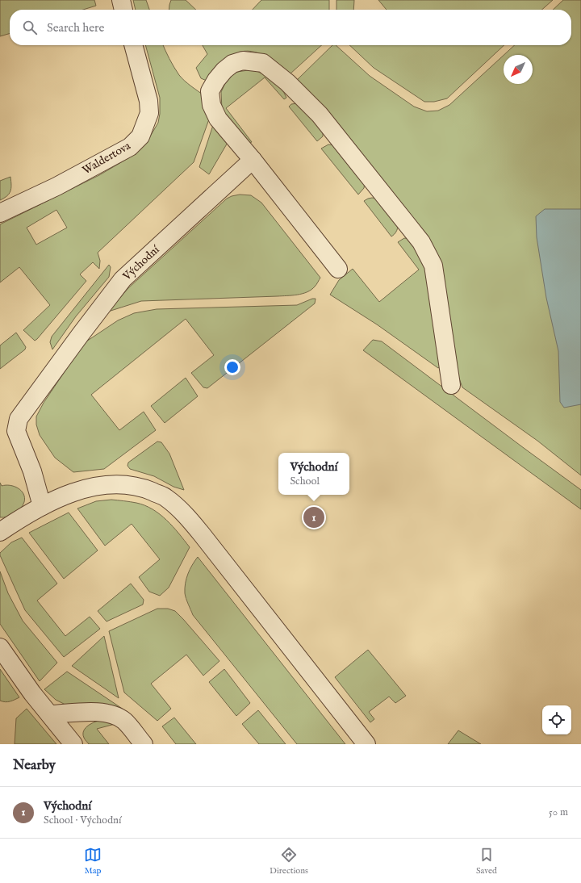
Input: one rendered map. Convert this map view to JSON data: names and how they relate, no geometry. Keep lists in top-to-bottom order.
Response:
{
  "streets": {
    "street": ["Waldertova", "Východní"]
  },
  "north": "bottom left",
  "page": {
    "search": "Search here",
    "popup": ["Východní", "School"],
    "pins": "1",
    "heading": "Nearby",
    "list": [
      {
        "mark": "1",
        "name": "Východní",
        "note": "School · Východní",
        "value": "50 m"
      }
    ],
    "nav": ["Map", "Directions", "Saved"]
  }
}
